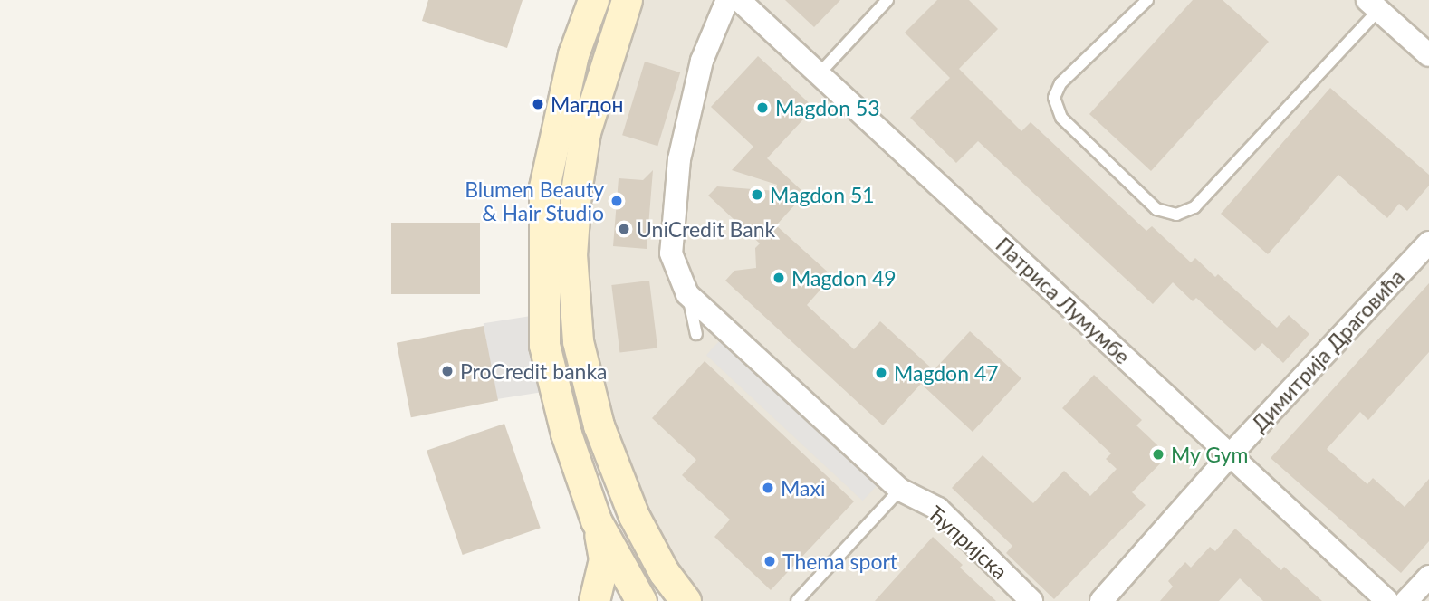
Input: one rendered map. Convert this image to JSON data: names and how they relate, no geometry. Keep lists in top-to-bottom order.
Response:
{
  "streets": {
    "street": ["Патриса Лумумбе", "Димитрија Драговића", "Ћупријска"]
  },
  "crossings": [
    ["Патриса Лумумбе", "Димитрија Драговића"]
  ],
  "places": [
    "Магдон",
    "Magdon 53",
    "Magdon 51",
    "Blumen Beauty & Hair Studio",
    "UniCredit Bank",
    "Magdon 49",
    "ProCredit banka",
    "Magdon 47",
    "My Gym",
    "Maxi",
    "Thema sport"
  ]
}
